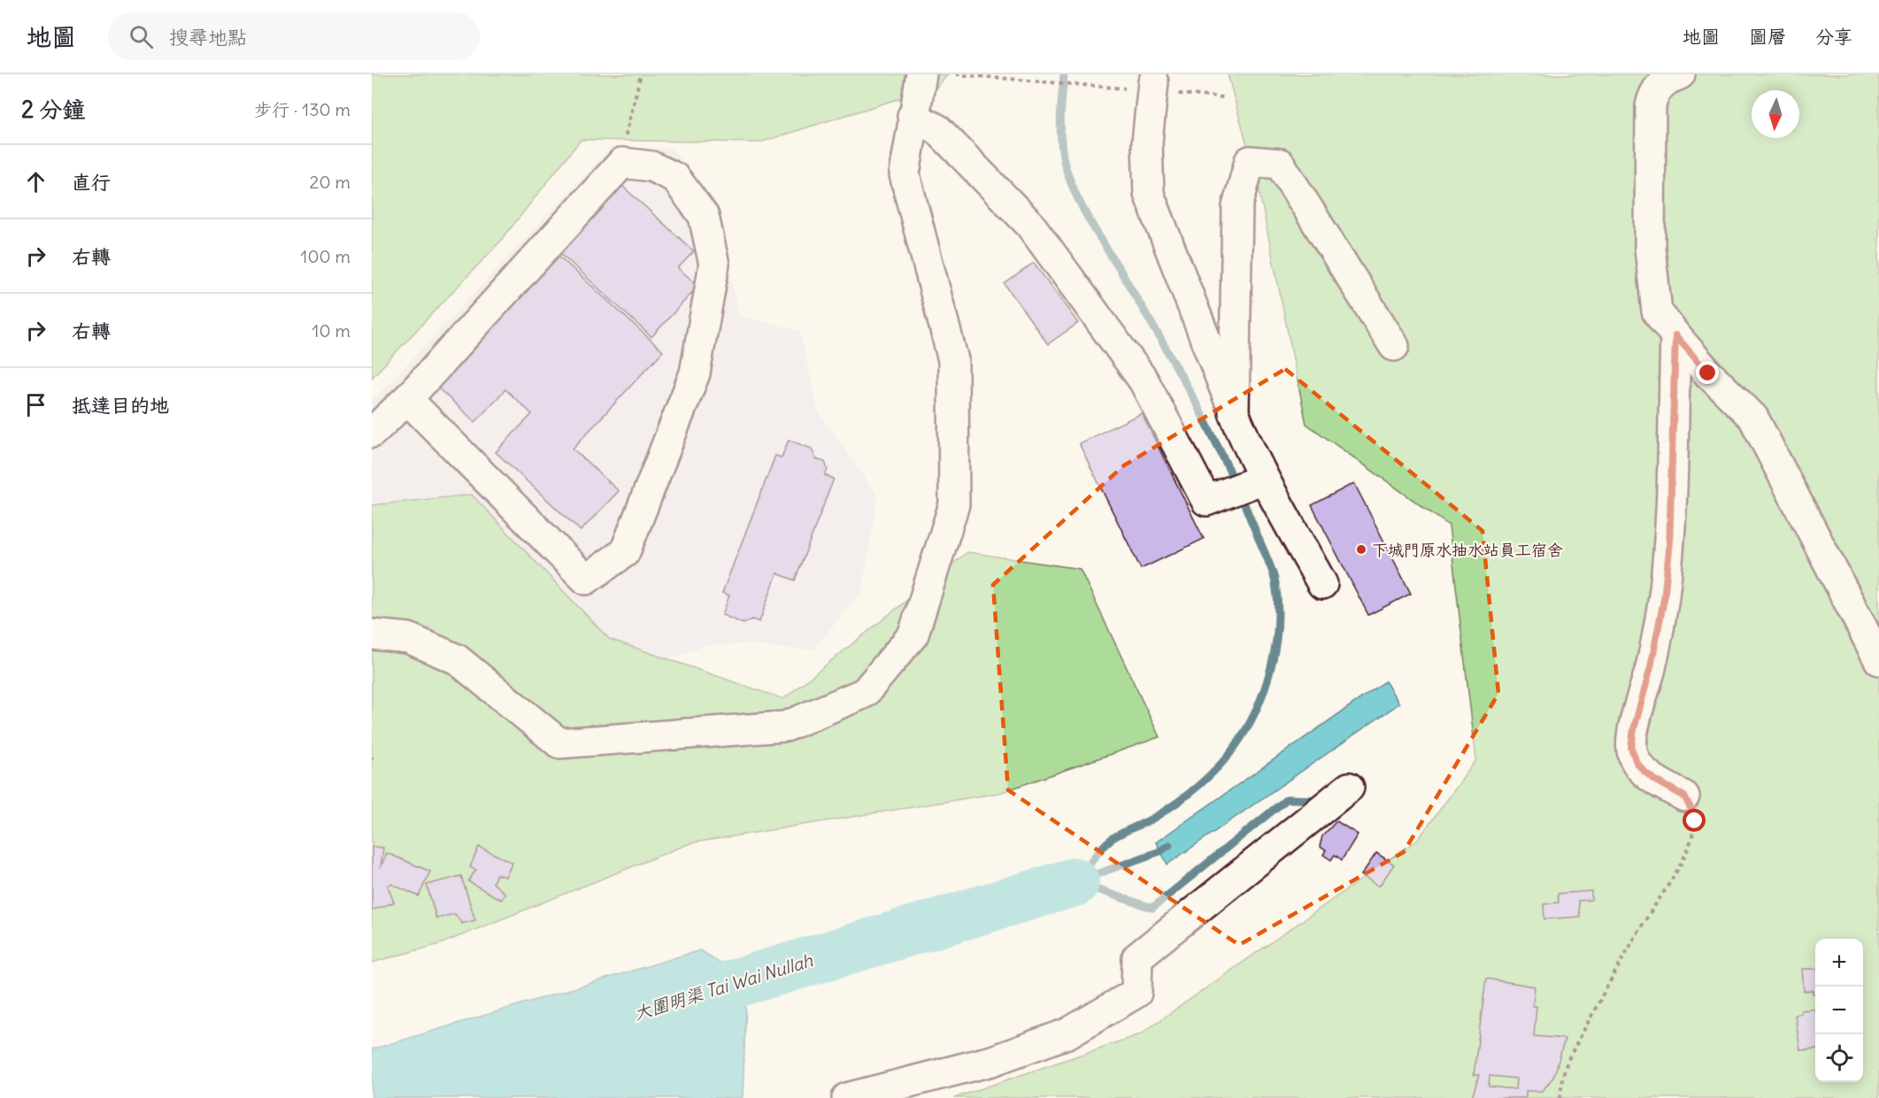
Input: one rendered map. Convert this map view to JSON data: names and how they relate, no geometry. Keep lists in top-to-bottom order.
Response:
{
  "water": ["大圍明渠 Tai Wai Nullah"],
  "places": ["下城門原水抽水站員工宿舍"],
  "north": "bottom",
  "page": {
    "header": "地圖",
    "search": "搜尋地點",
    "nav": ["地圖", "圖層", "分享"],
    "heading": ["2 分鐘", "步行 · 130 m"],
    "list": [
      ["直行", "20 m"],
      ["右轉", "100 m"],
      ["右轉", "10 m"],
      "抵達目的地"
    ],
    "map_buttons": ["+", "−"]
  }
}
